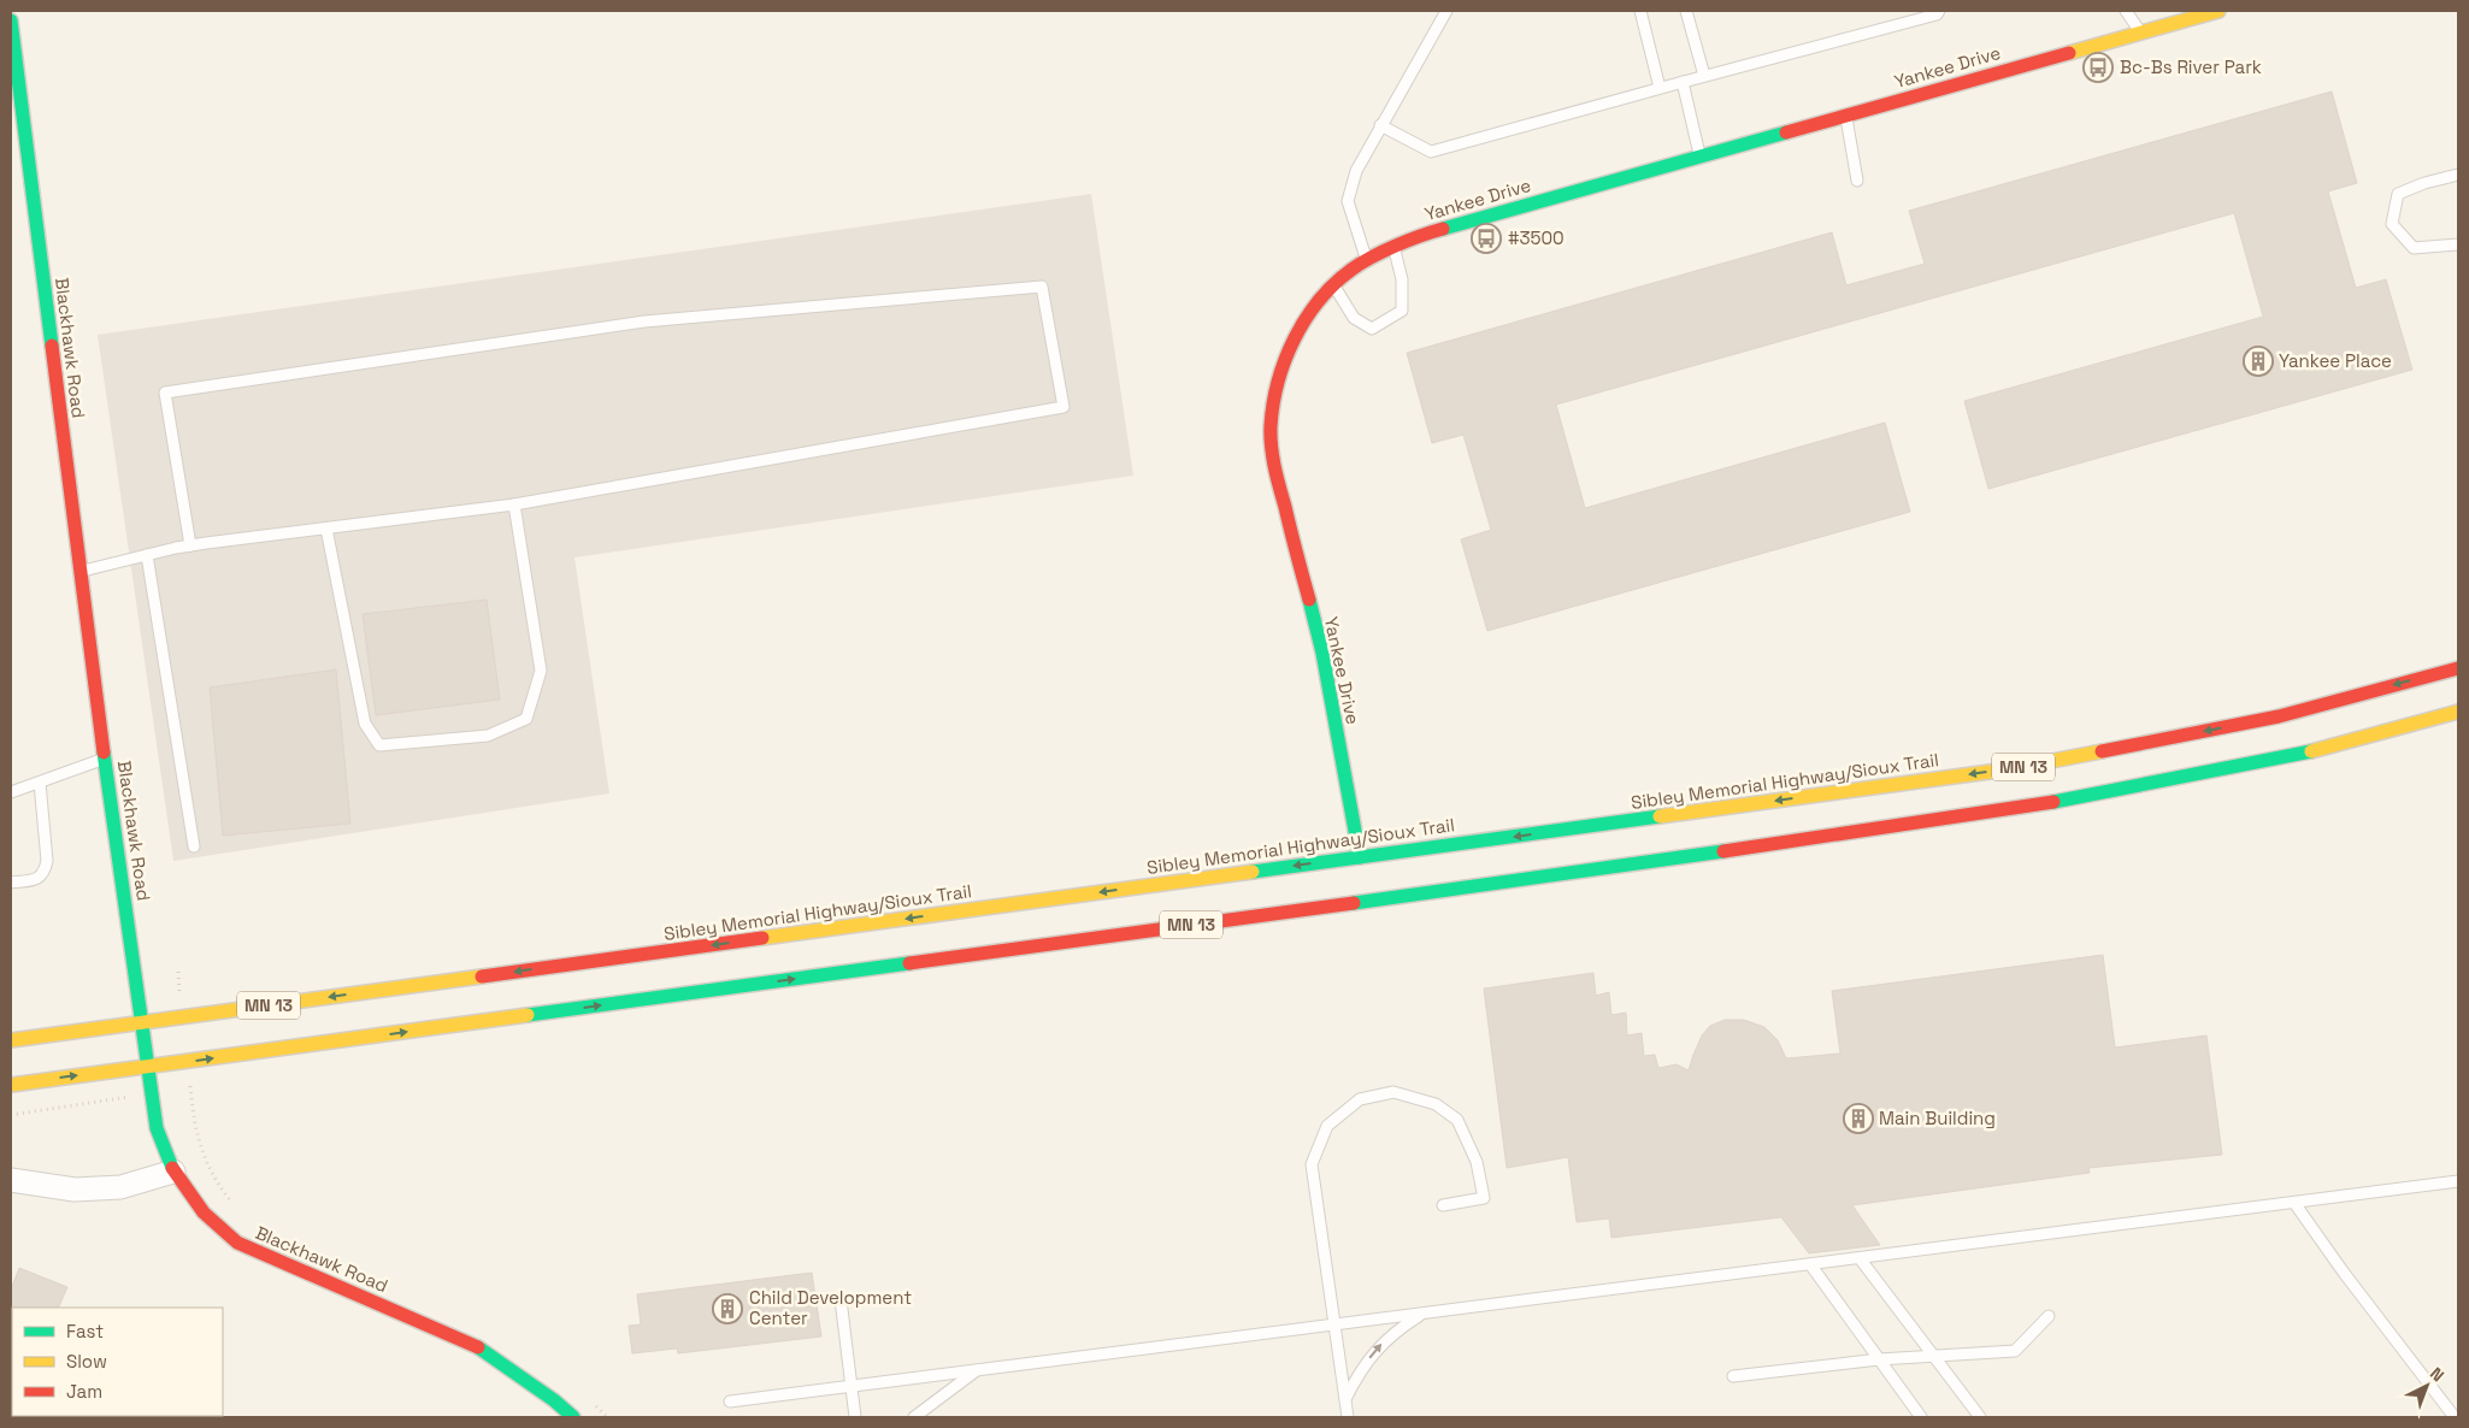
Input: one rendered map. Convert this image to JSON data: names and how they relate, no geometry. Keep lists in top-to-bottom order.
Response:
{
  "streets": {
    "main road": [
      "Yankee Drive",
      "Blackhawk Road",
      "MN 13",
      "Sibley Memorial Highway/Sioux Trail"
    ]
  },
  "crossings": [
    ["Yankee Drive", "Sibley Memorial Highway/Sioux Trail"],
    ["Blackhawk Road", "MN 13"],
    ["Blackhawk Road", "Sibley Memorial Highway/Sioux Trail"],
    ["MN 13", "Sibley Memorial Highway/Sioux Trail"]
  ],
  "places": {
    "bus stop": ["Bc-Bs River Park", "#3500"],
    "building": ["Yankee Place", "Main Building", "Child Development Center"]
  },
  "legend": ["Fast", "Slow", "Jam"],
  "north": "top right"
}
